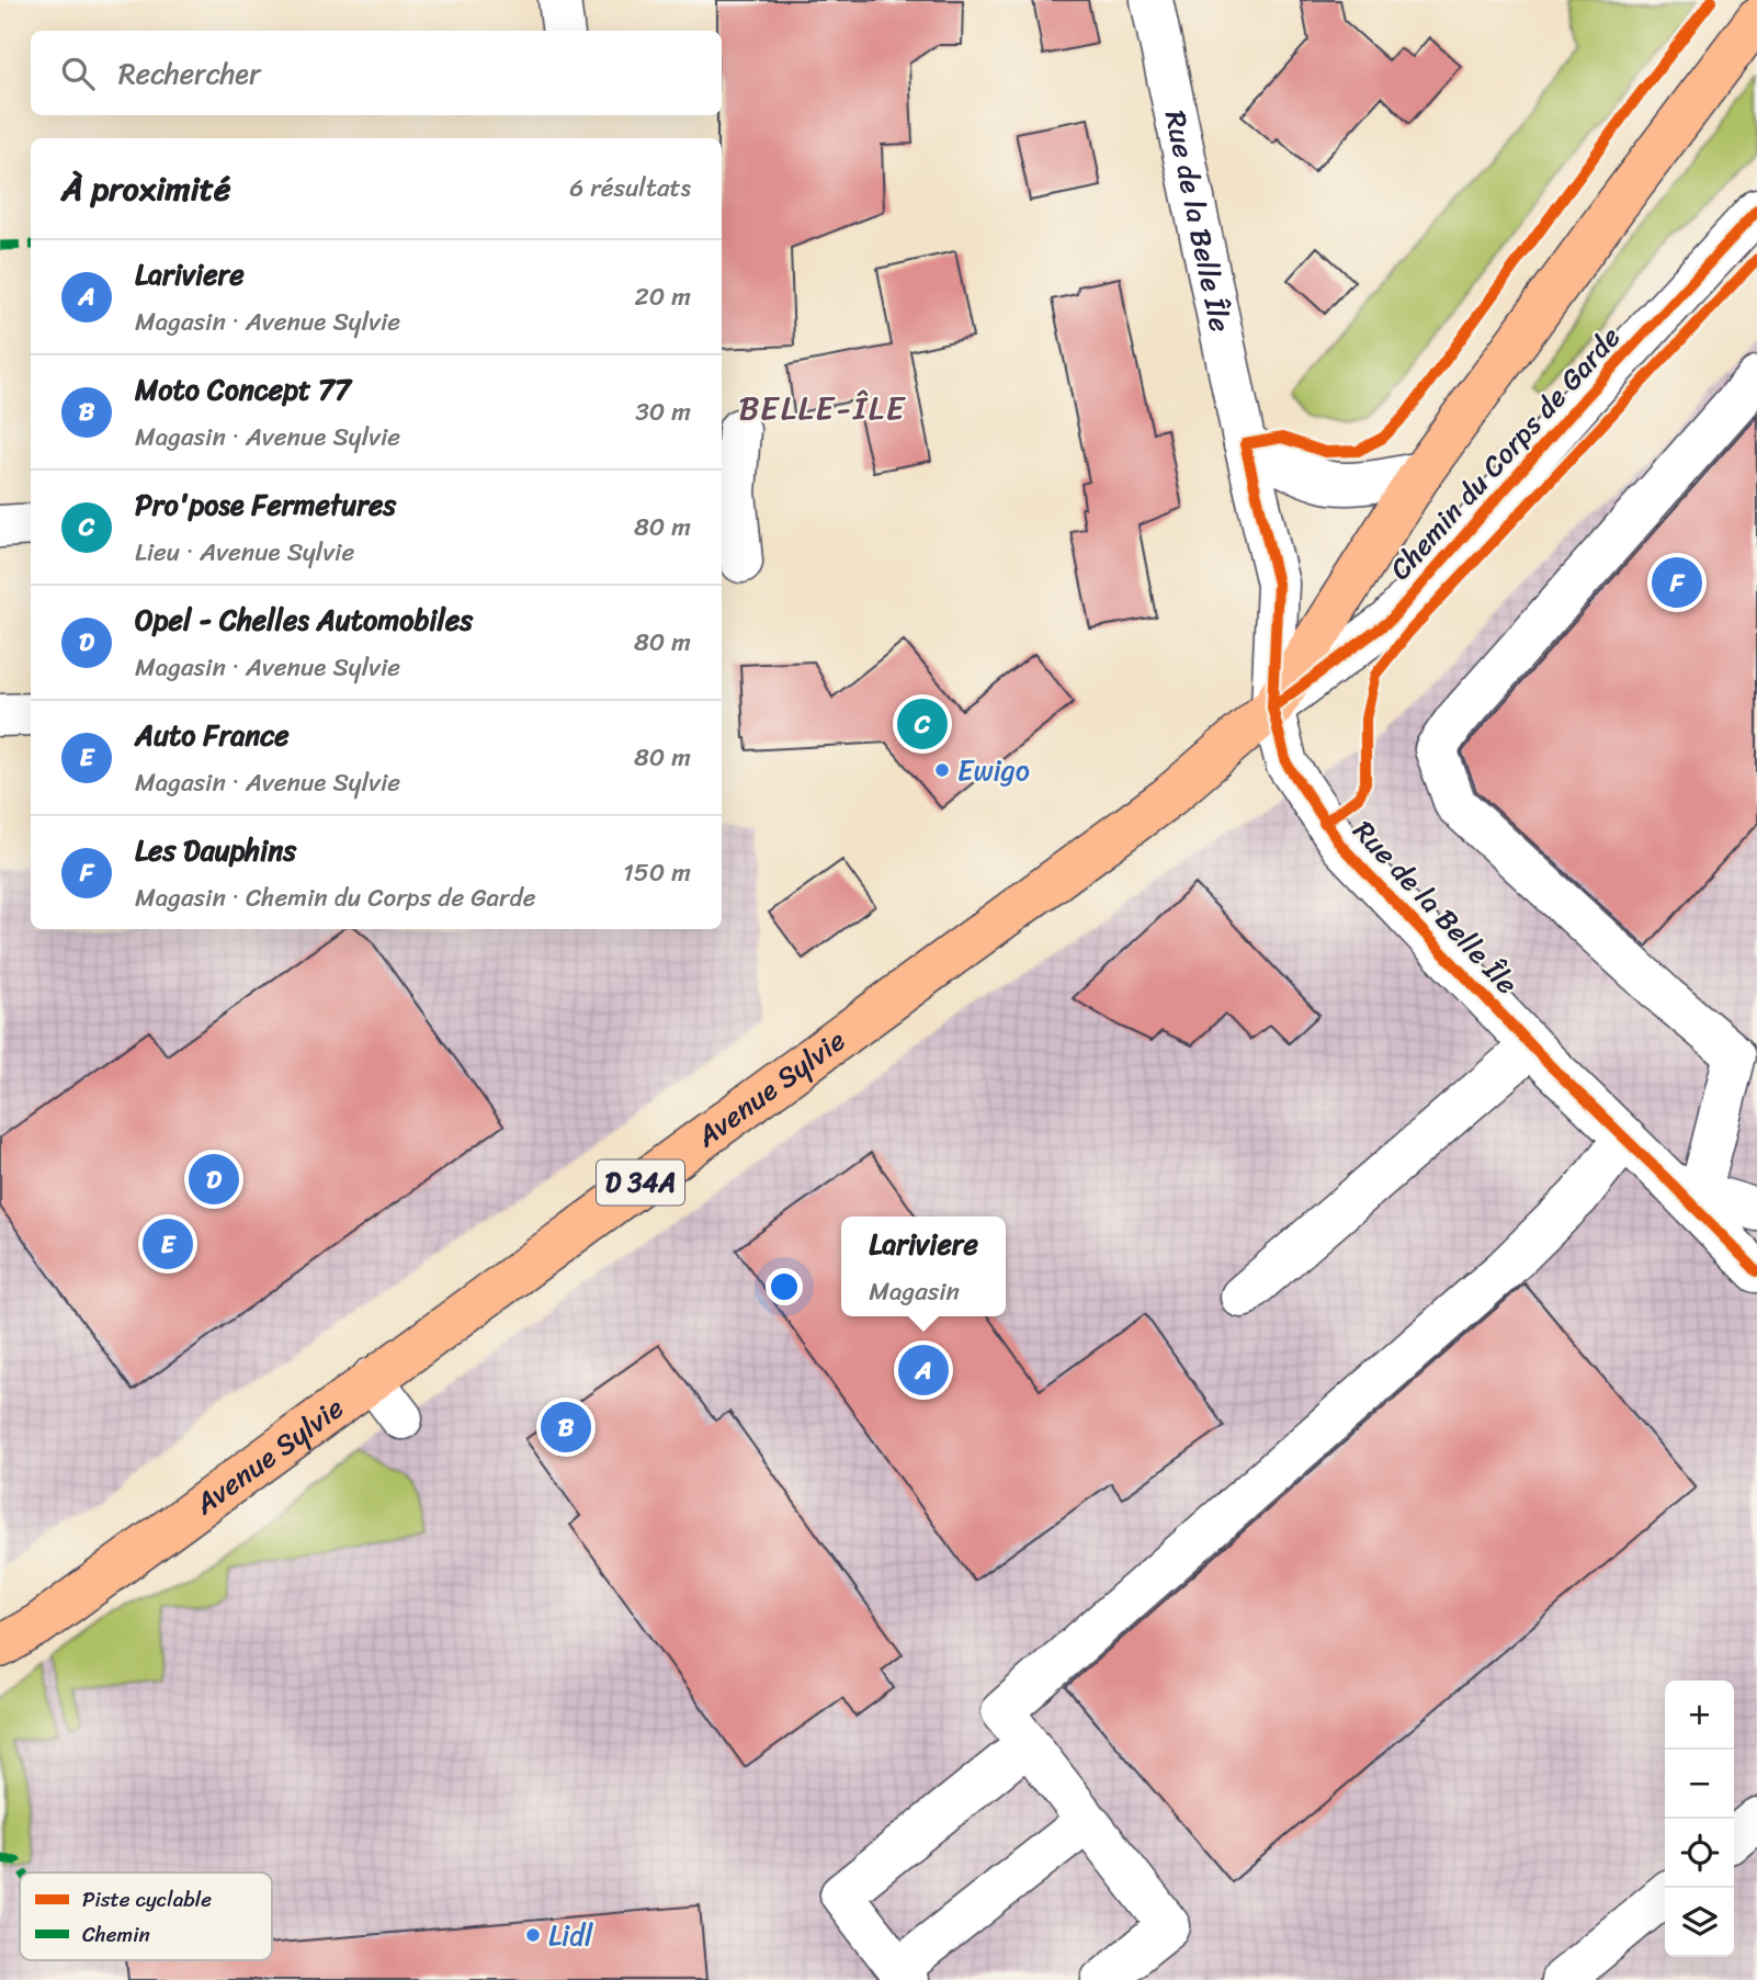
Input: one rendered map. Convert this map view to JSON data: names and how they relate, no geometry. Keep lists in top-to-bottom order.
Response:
{
  "streets": {
    "main road": ["Chemin du Corps de Garde", "Avenue Sylvie", "D 34A"],
    "street": ["Rue de la Belle Île"]
  },
  "crossings": [
    ["Rue de la Belle Île", "Chemin du Corps de Garde"],
    ["Rue de la Belle Île", "Avenue Sylvie"],
    ["Chemin du Corps de Garde", "Avenue Sylvie"]
  ],
  "districts": ["BELLE-ÎLE"],
  "places": ["Ewigo", "Lidl"],
  "legend": ["Piste cyclable", "Chemin"],
  "page": {
    "search": "Rechercher",
    "heading": ["À proximité", "6 résultats"],
    "list": [
      {
        "mark": "A",
        "name": "Lariviere",
        "note": "Magasin · Avenue Sylvie",
        "value": "20 m"
      },
      {
        "mark": "B",
        "name": "Moto Concept 77",
        "note": "Magasin · Avenue Sylvie",
        "value": "30 m"
      },
      {
        "mark": "C",
        "name": "Pro'pose Fermetures",
        "note": "Lieu · Avenue Sylvie",
        "value": "80 m"
      },
      {
        "mark": "D",
        "name": "Opel - Chelles Automobiles",
        "note": "Magasin · Avenue Sylvie",
        "value": "80 m"
      },
      {
        "mark": "E",
        "name": "Auto France",
        "note": "Magasin · Avenue Sylvie",
        "value": "80 m"
      },
      {
        "mark": "F",
        "name": "Les Dauphins",
        "note": "Magasin · Chemin du Corps de Garde",
        "value": "150 m"
      }
    ],
    "pins": [
      "F",
      "C",
      "D",
      "E",
      "A",
      "B"
    ],
    "popup": ["Lariviere", "Magasin"],
    "map_buttons": ["+", "−"]
  }
}
